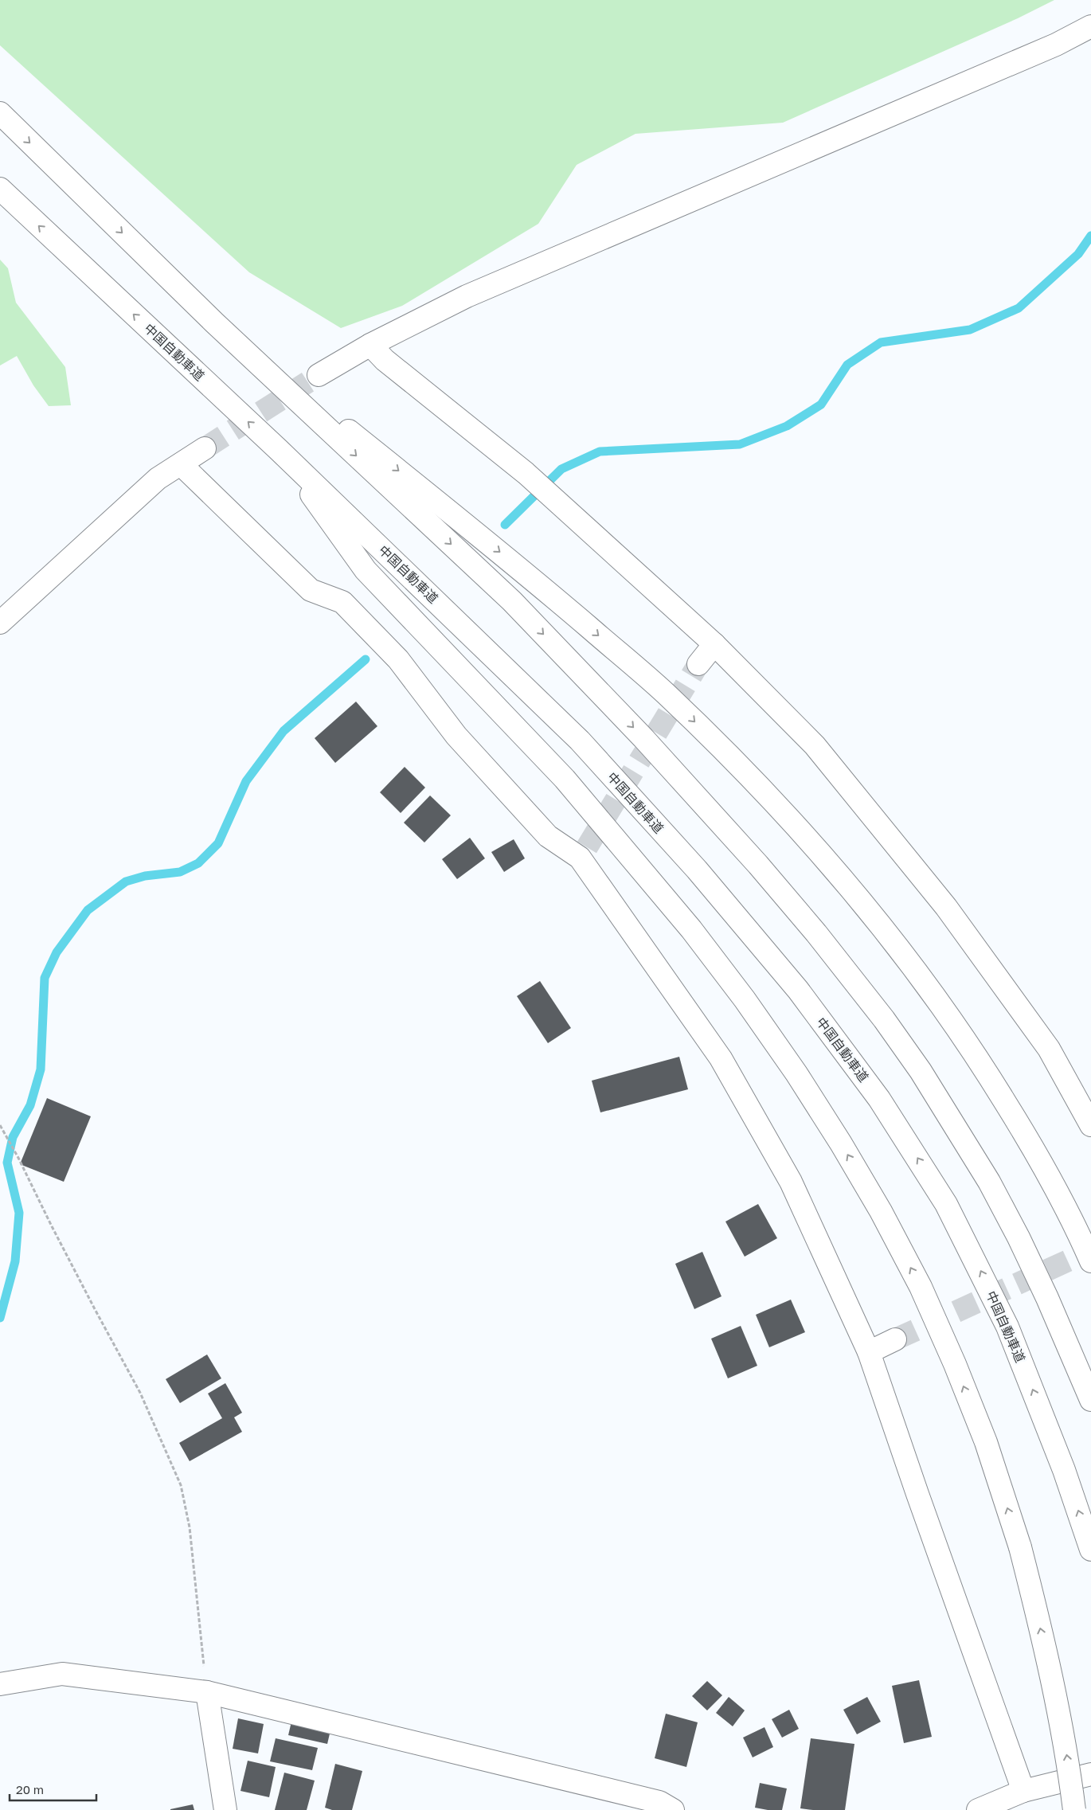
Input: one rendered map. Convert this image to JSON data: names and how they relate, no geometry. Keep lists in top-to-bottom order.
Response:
{
  "streets": {
    "main road": ["中国自動車道"]
  },
  "scale_bar": "20 m"
}
